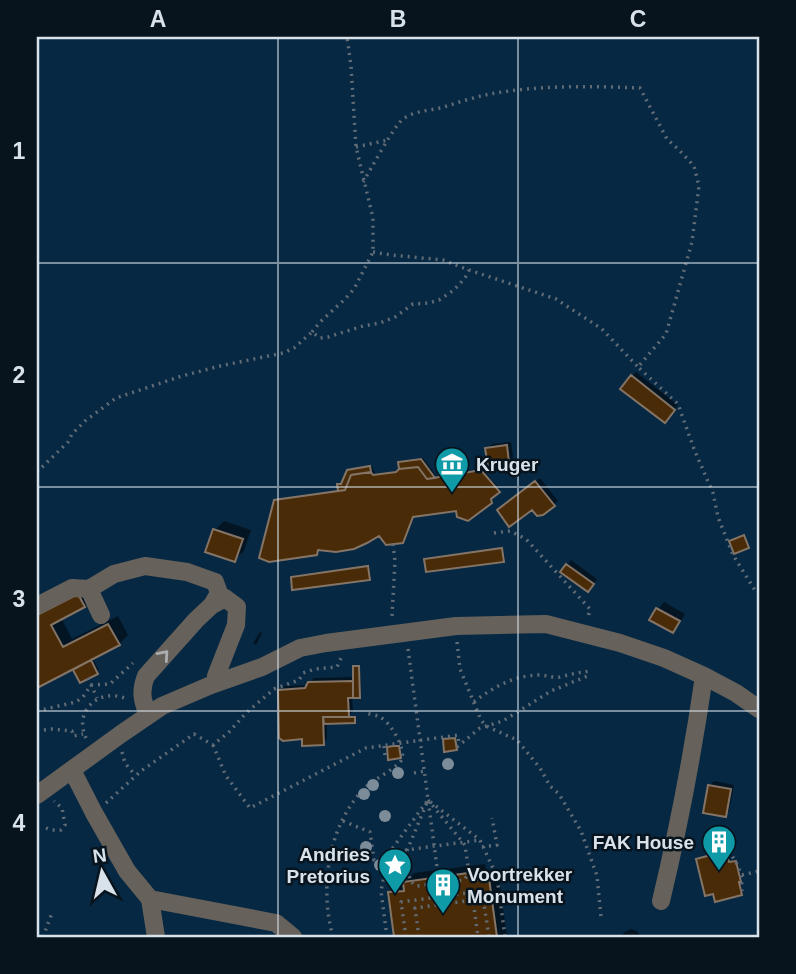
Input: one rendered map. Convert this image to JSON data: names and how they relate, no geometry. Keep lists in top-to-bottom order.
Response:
{
  "places": {
    "museum": ["Kruger"],
    "building": ["FAK House", "Voortrekker Monument"],
    "place": ["Andries Pretorius"]
  },
  "north": "top",
  "grid": {
    "columns": ["A", "B", "C"],
    "rows": [
      "1",
      "2",
      "3",
      "4"
    ]
  }
}
